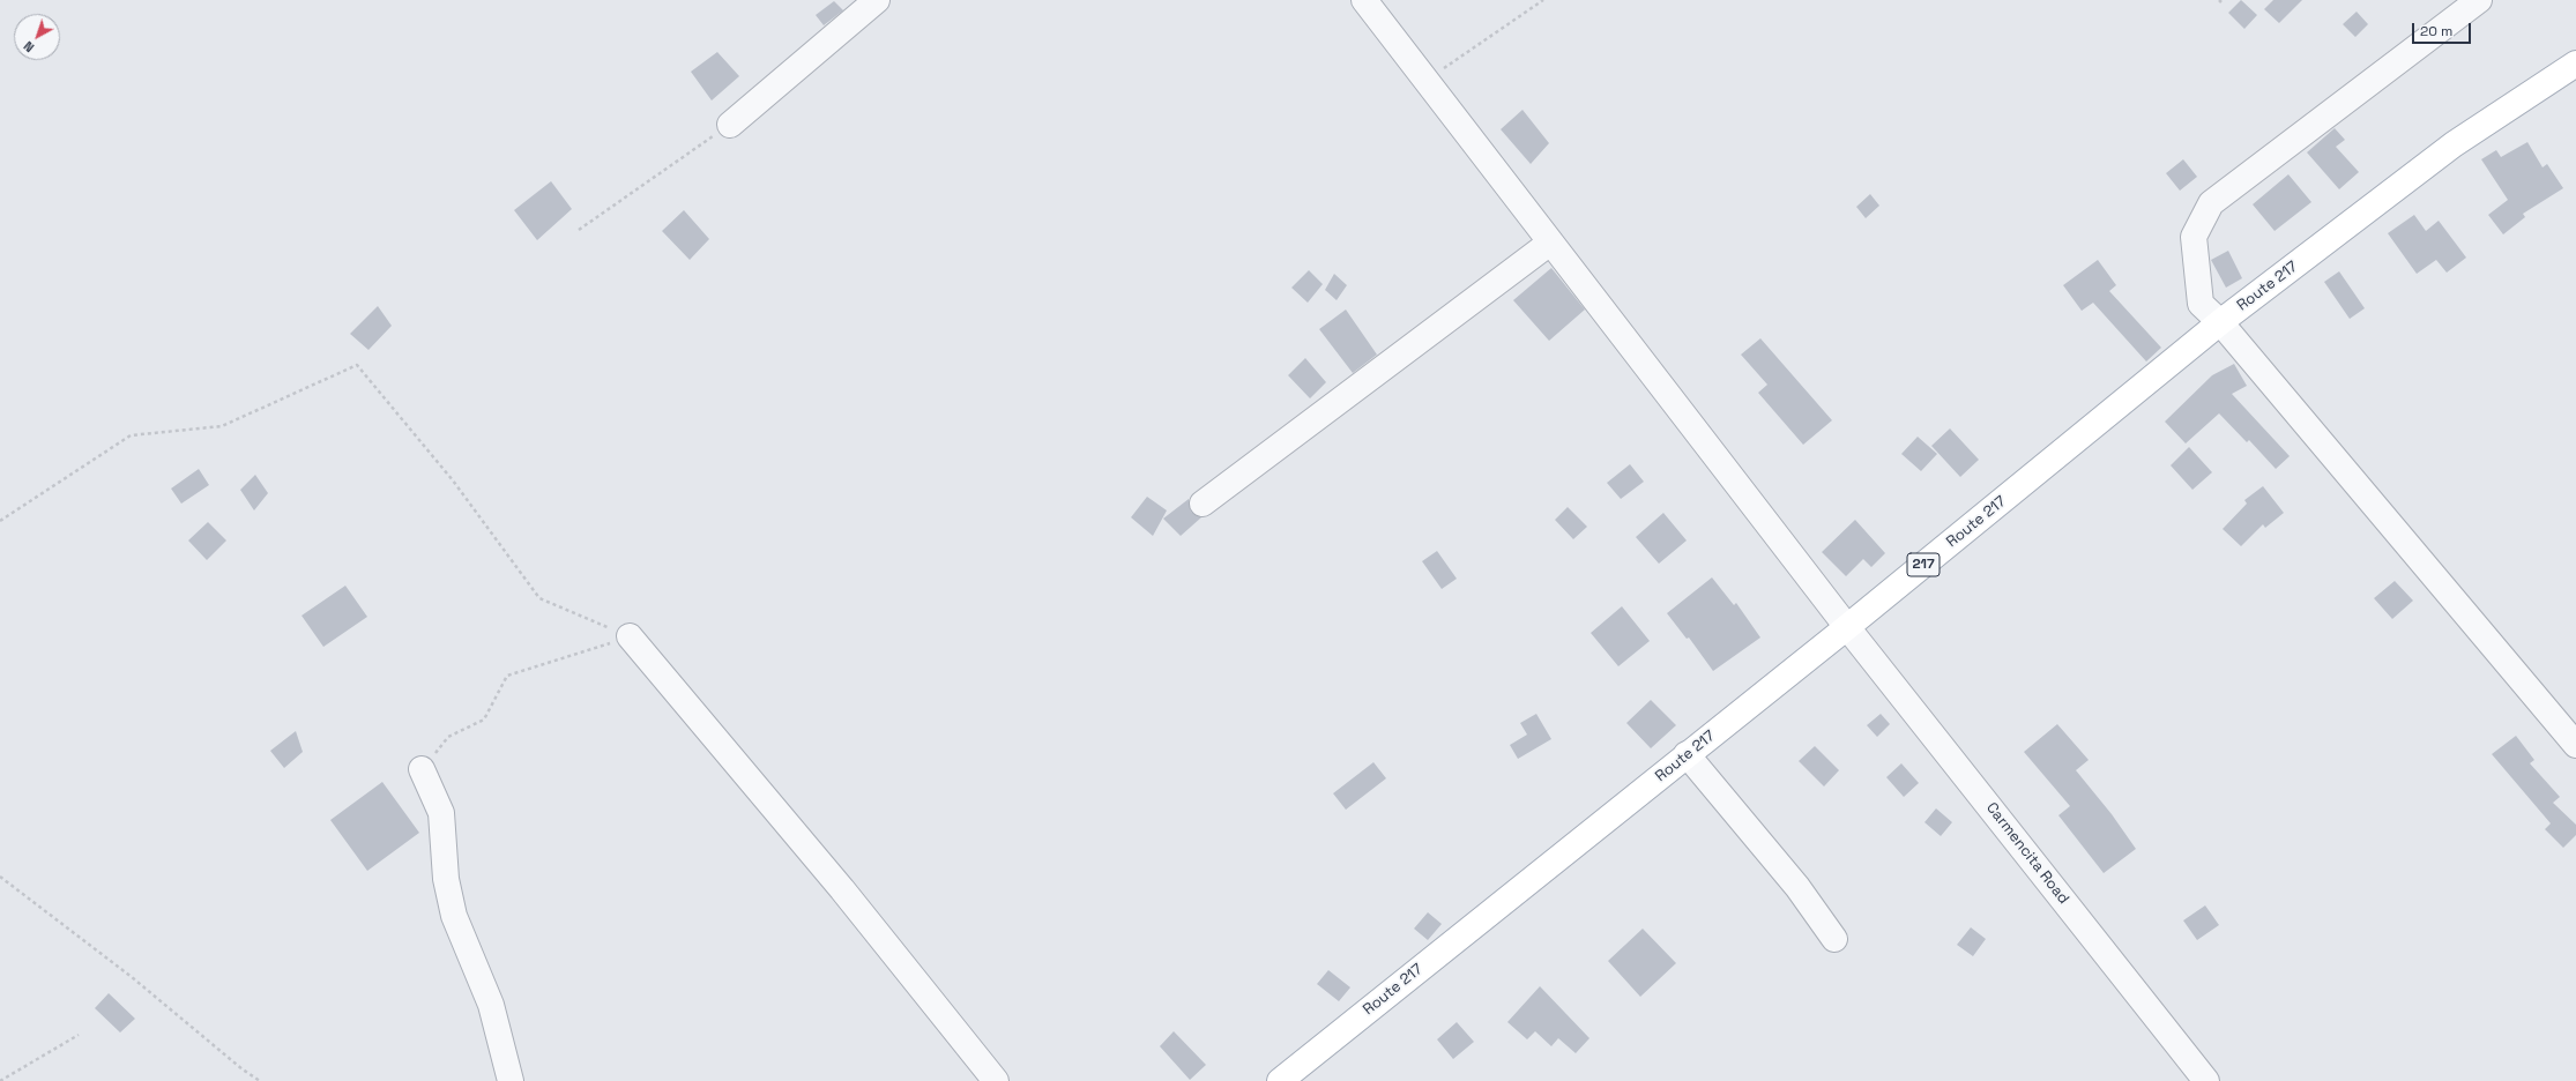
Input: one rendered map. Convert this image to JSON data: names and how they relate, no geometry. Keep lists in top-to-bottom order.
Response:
{
  "streets": {
    "main road": ["Route 217", "217"],
    "street": ["Carmencita Road"]
  },
  "crossings": [
    ["Route 217", "Carmencita Road"]
  ],
  "scale_bar": "20 m",
  "north": "bottom left"
}
